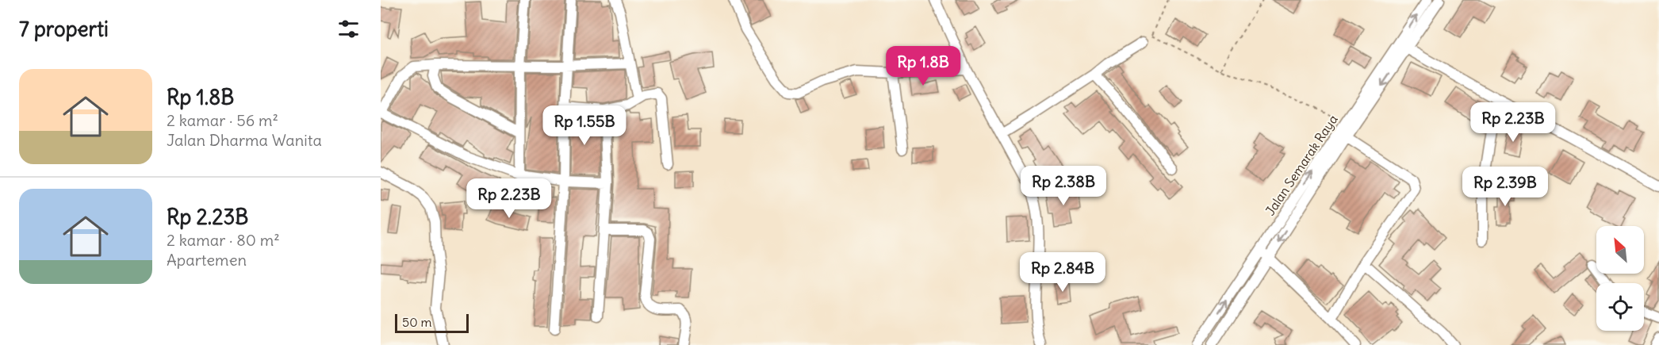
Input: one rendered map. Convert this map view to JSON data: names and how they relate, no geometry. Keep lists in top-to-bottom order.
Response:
{
  "streets": {
    "street": ["Jalan Semarak Raya"]
  },
  "scale_bar": "50 m",
  "north": "top left",
  "page": {
    "heading": "7 properti",
    "price": [
      "Rp 1.8B",
      "Rp 2.23B",
      "Rp 1.55B",
      "Rp 2.38B",
      "Rp 2.39B",
      "Rp 2.23B",
      "Rp 2.84B"
    ],
    "list": [
      {
        "name": "Rp 1.8B",
        "note": "2 kamar · 56 m² · Jalan Dharma Wanita"
      },
      {
        "name": "Rp 2.23B",
        "note": "2 kamar · 80 m² · Apartemen"
      }
    ],
    "scale": "50 m"
  }
}
